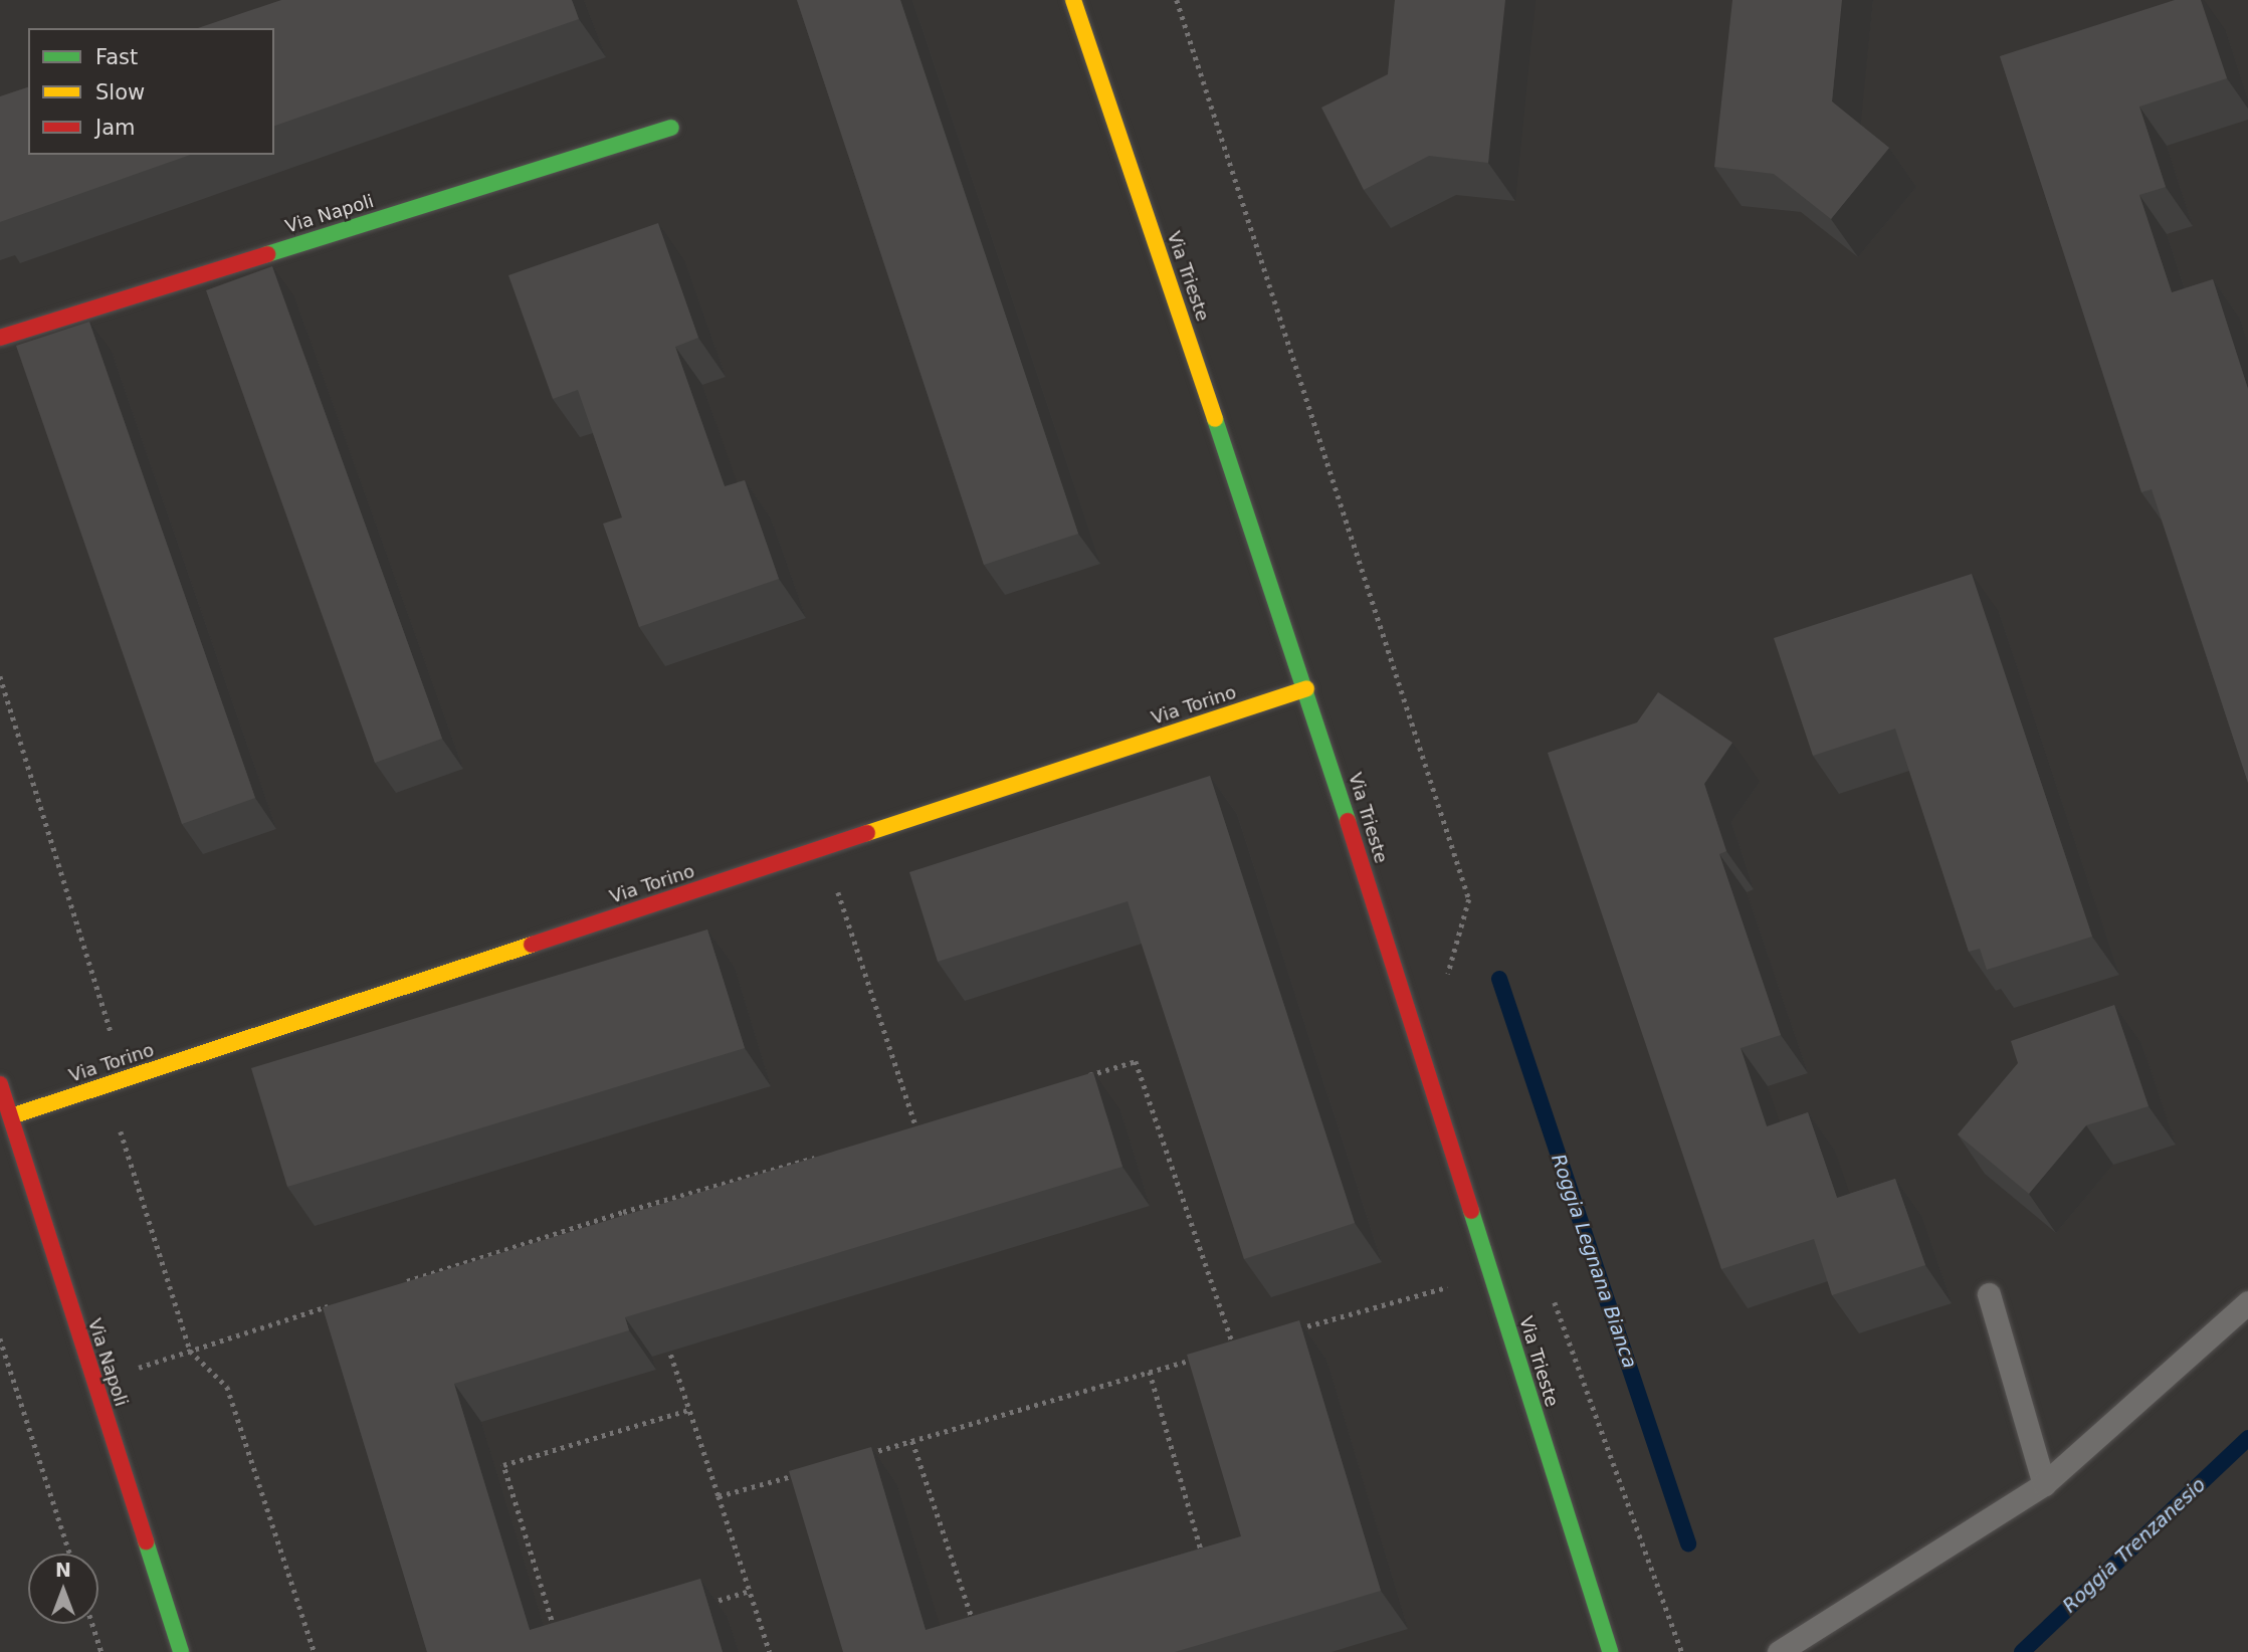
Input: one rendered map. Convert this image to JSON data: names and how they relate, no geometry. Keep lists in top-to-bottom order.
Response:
{
  "streets": {
    "street": ["Via Napoli", "Via Trieste", "Via Torino"]
  },
  "crossings": [
    ["Via Napoli", "Via Torino"],
    ["Via Trieste", "Via Torino"]
  ],
  "water": ["Roggia Legnana Bianca", "Roggia Trenzanesio"],
  "legend": ["Fast", "Slow", "Jam"],
  "north": "top"
}
